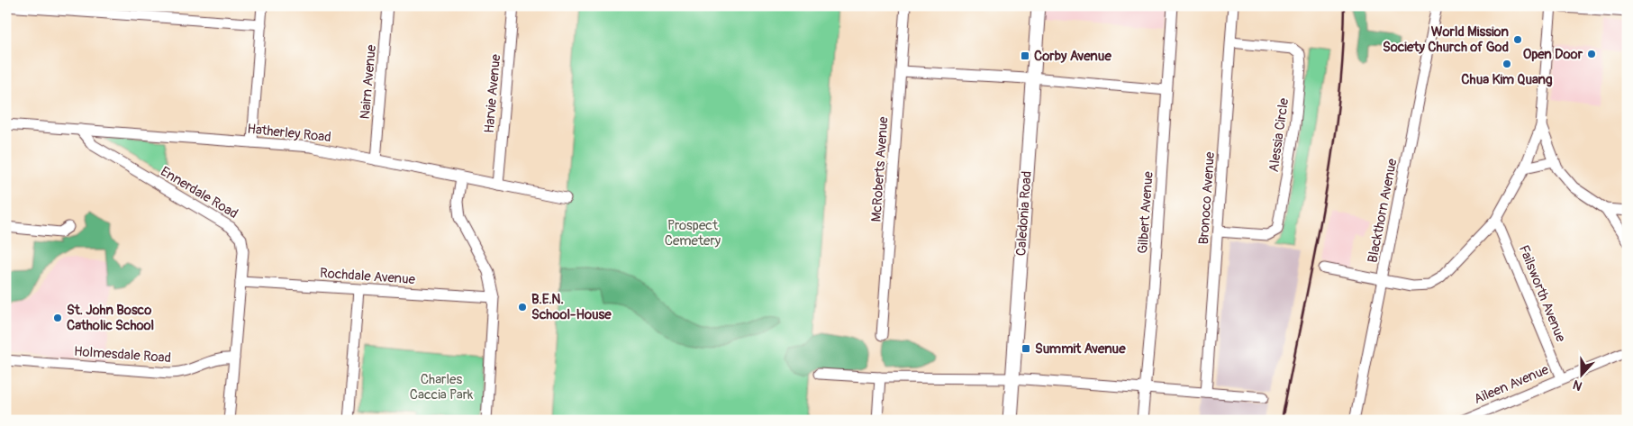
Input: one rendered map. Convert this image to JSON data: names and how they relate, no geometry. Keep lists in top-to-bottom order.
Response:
{
  "streets": {
    "street": [
      "Nairn Avenue",
      "Harvie Avenue",
      "Hatherley Road",
      "Alessia Circle",
      "McRoberts Avenue",
      "Ennerdale Road",
      "Bronoco Avenue",
      "Blackthorn Avenue",
      "Gilbert Avenue",
      "Caledonia Road",
      "Rochdale Avenue",
      "Failsworth Avenue",
      "Holmesdale Road",
      "Aileen Avenue"
    ]
  },
  "crossings": [
    ["Nairn Avenue", "Hatherley Road"],
    ["Harvie Avenue", "Hatherley Road"],
    ["Hatherley Road", "Ennerdale Road"],
    ["Alessia Circle", "Bronoco Avenue"],
    ["Ennerdale Road", "Rochdale Avenue"],
    ["Ennerdale Road", "Holmesdale Road"],
    ["Failsworth Avenue", "Aileen Avenue"]
  ],
  "parks": ["Prospect Cemetery", "Charles Caccia Park"],
  "places": {
    "other": [
      "World Mission Society Church of God",
      "Open Door",
      "Chua Kim Quang",
      "B.E.N. School-House",
      "St. John Bosco Catholic School"
    ],
    "transit": ["Corby Avenue", "Summit Avenue"]
  },
  "north": "bottom"
}
